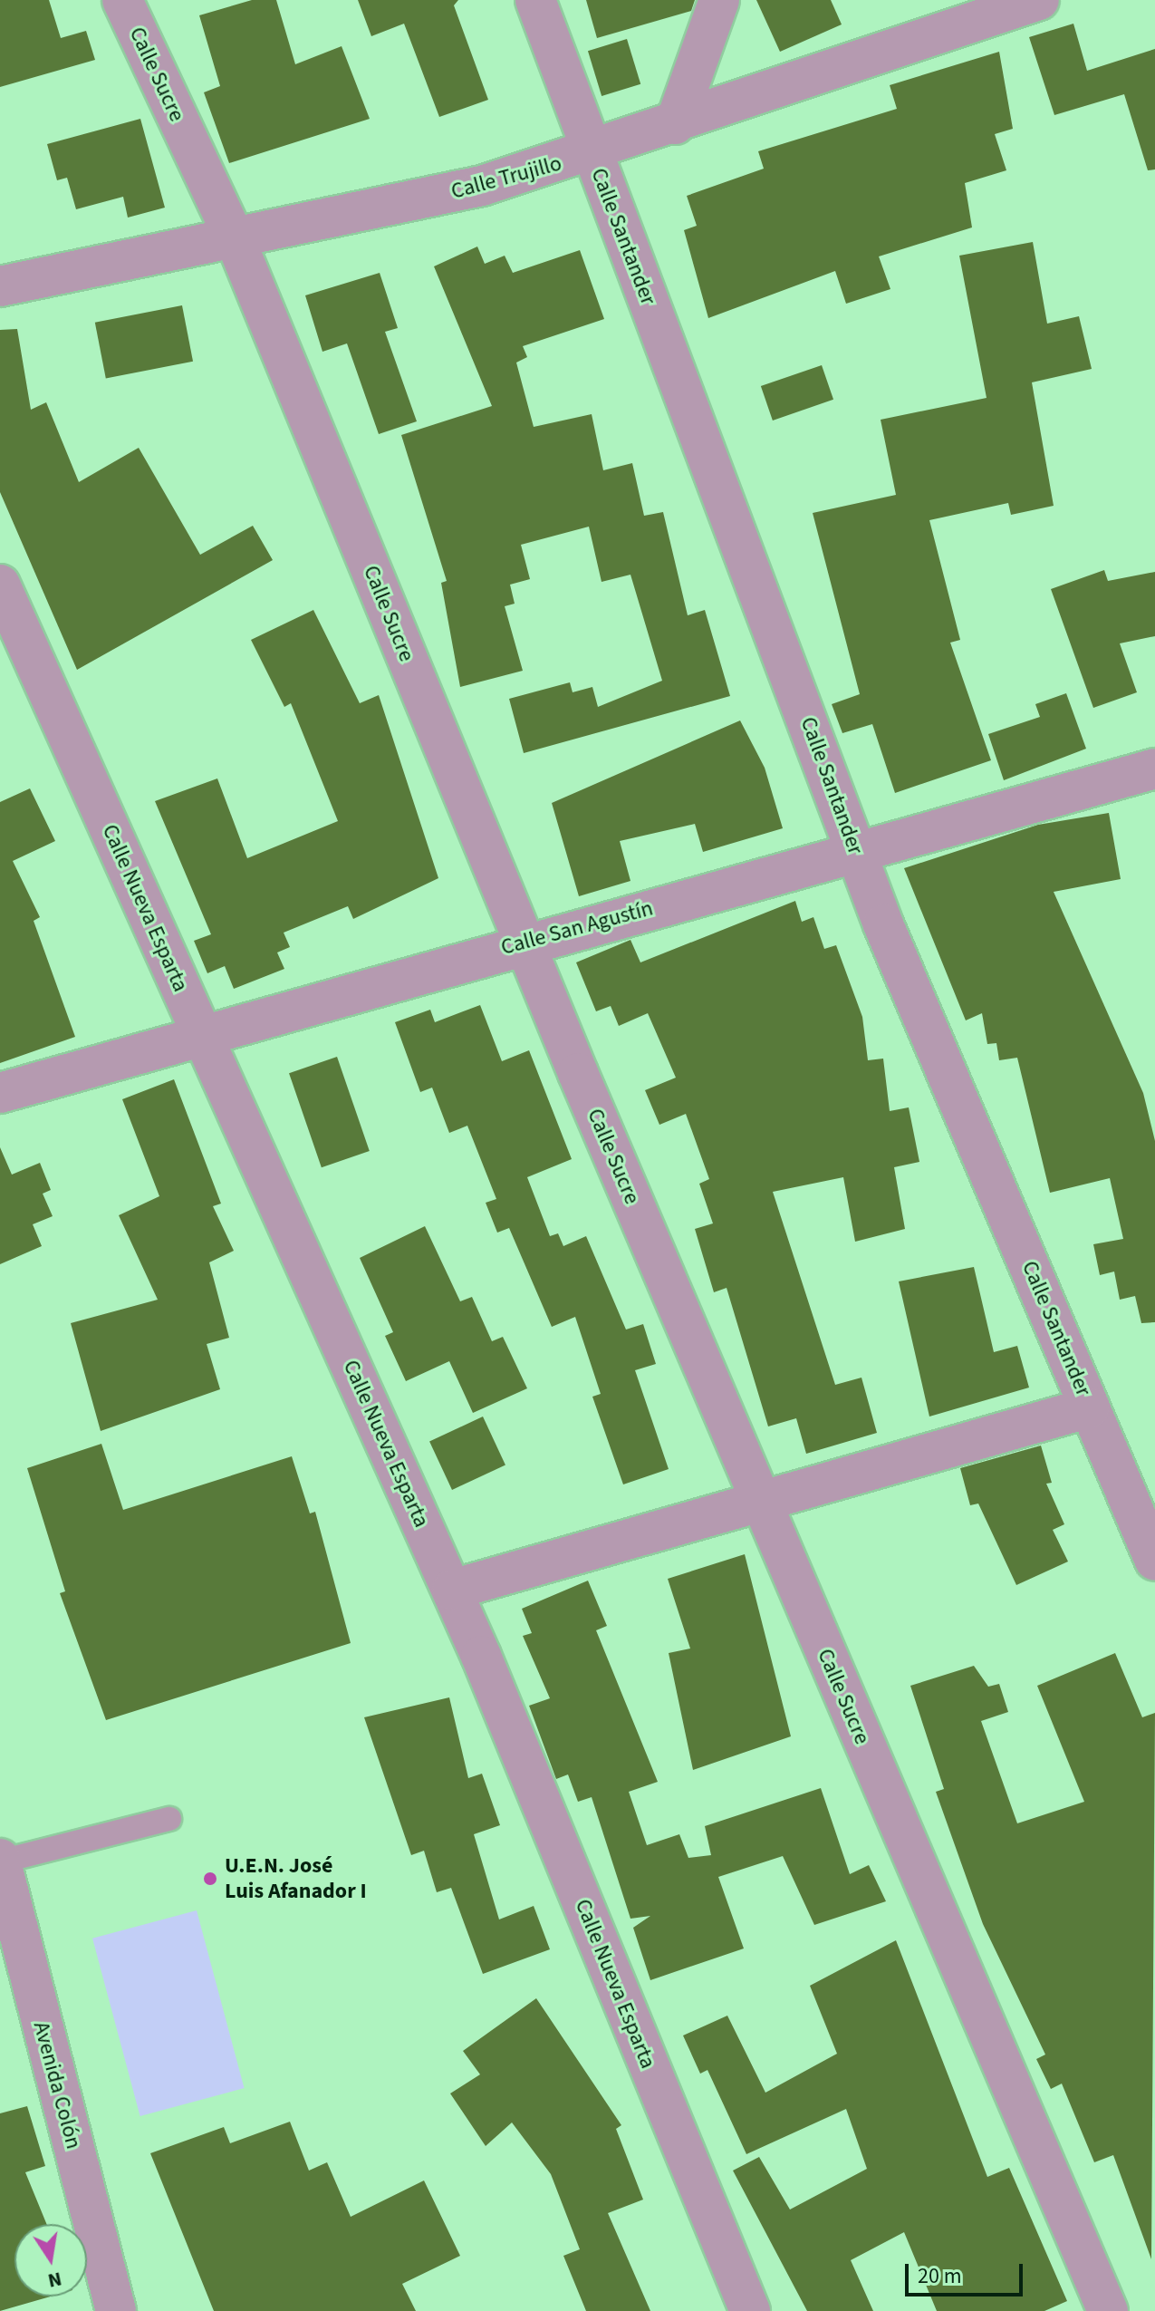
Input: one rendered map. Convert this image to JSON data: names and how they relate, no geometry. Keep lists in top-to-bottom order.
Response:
{
  "streets": {
    "street": [
      "Calle Sucre",
      "Calle Trujillo",
      "Calle Santander",
      "Calle Nueva Esparta",
      "Calle San Agustín",
      "Avenida Colón"
    ]
  },
  "crossings": [
    ["Calle Sucre", "Calle Trujillo"],
    ["Calle Sucre", "Calle San Agustín"],
    ["Calle Trujillo", "Calle Santander"],
    ["Calle Santander", "Calle San Agustín"],
    ["Calle Nueva Esparta", "Calle San Agustín"]
  ],
  "places": ["U.E.N. José Luis Afanador I"],
  "scale_bar": "20 m",
  "north": "bottom"
}
